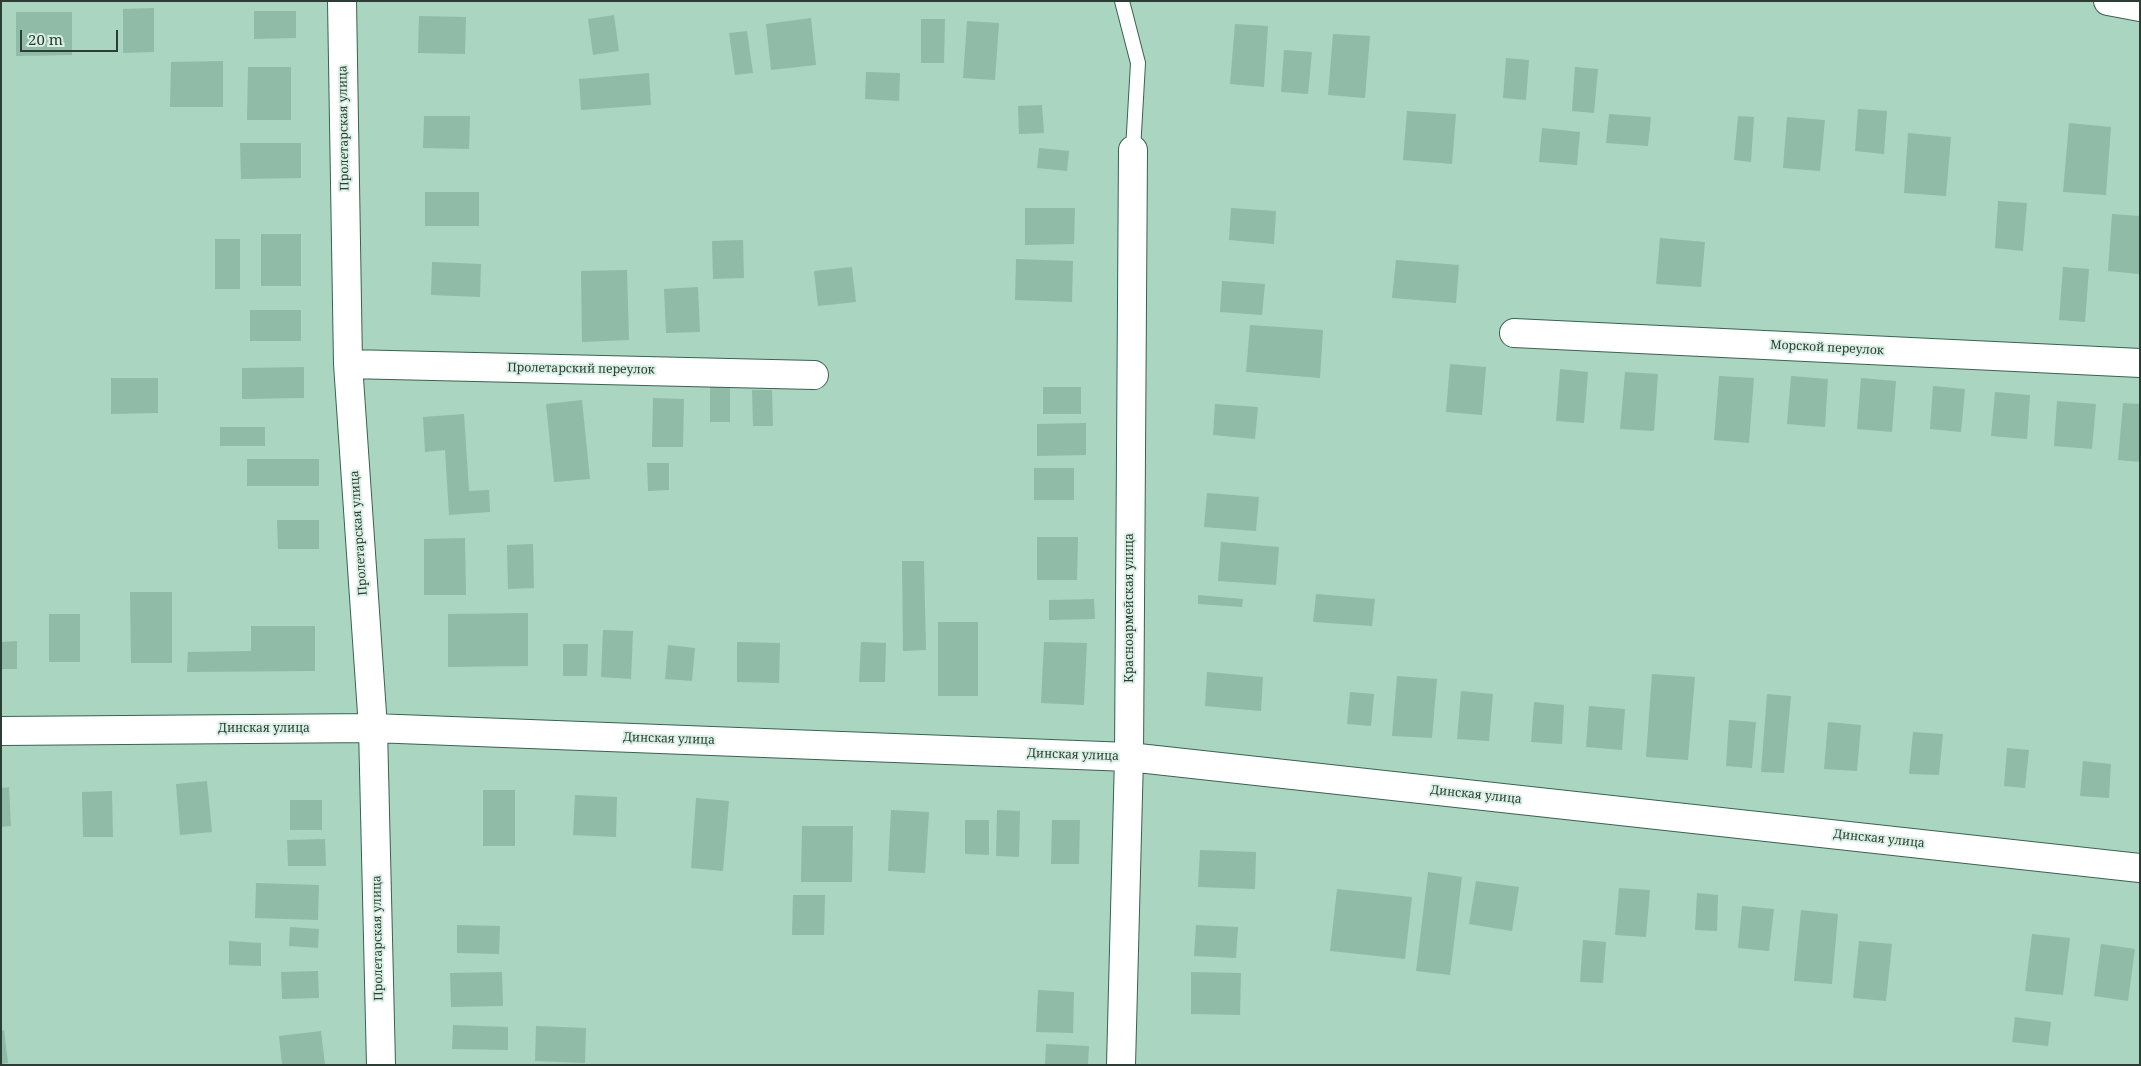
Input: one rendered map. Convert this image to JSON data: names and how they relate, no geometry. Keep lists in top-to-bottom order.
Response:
{
  "streets": {
    "street": [
      "Пролетарская улица",
      "Морской переулок",
      "Пролетарский переулок",
      "Красноармейская улица",
      "Динская улица"
    ]
  },
  "crossings": [
    ["Пролетарская улица", "Пролетарский переулок"],
    ["Пролетарская улица", "Динская улица"],
    ["Красноармейская улица", "Динская улица"]
  ],
  "scale_bar": "20 m"
}
